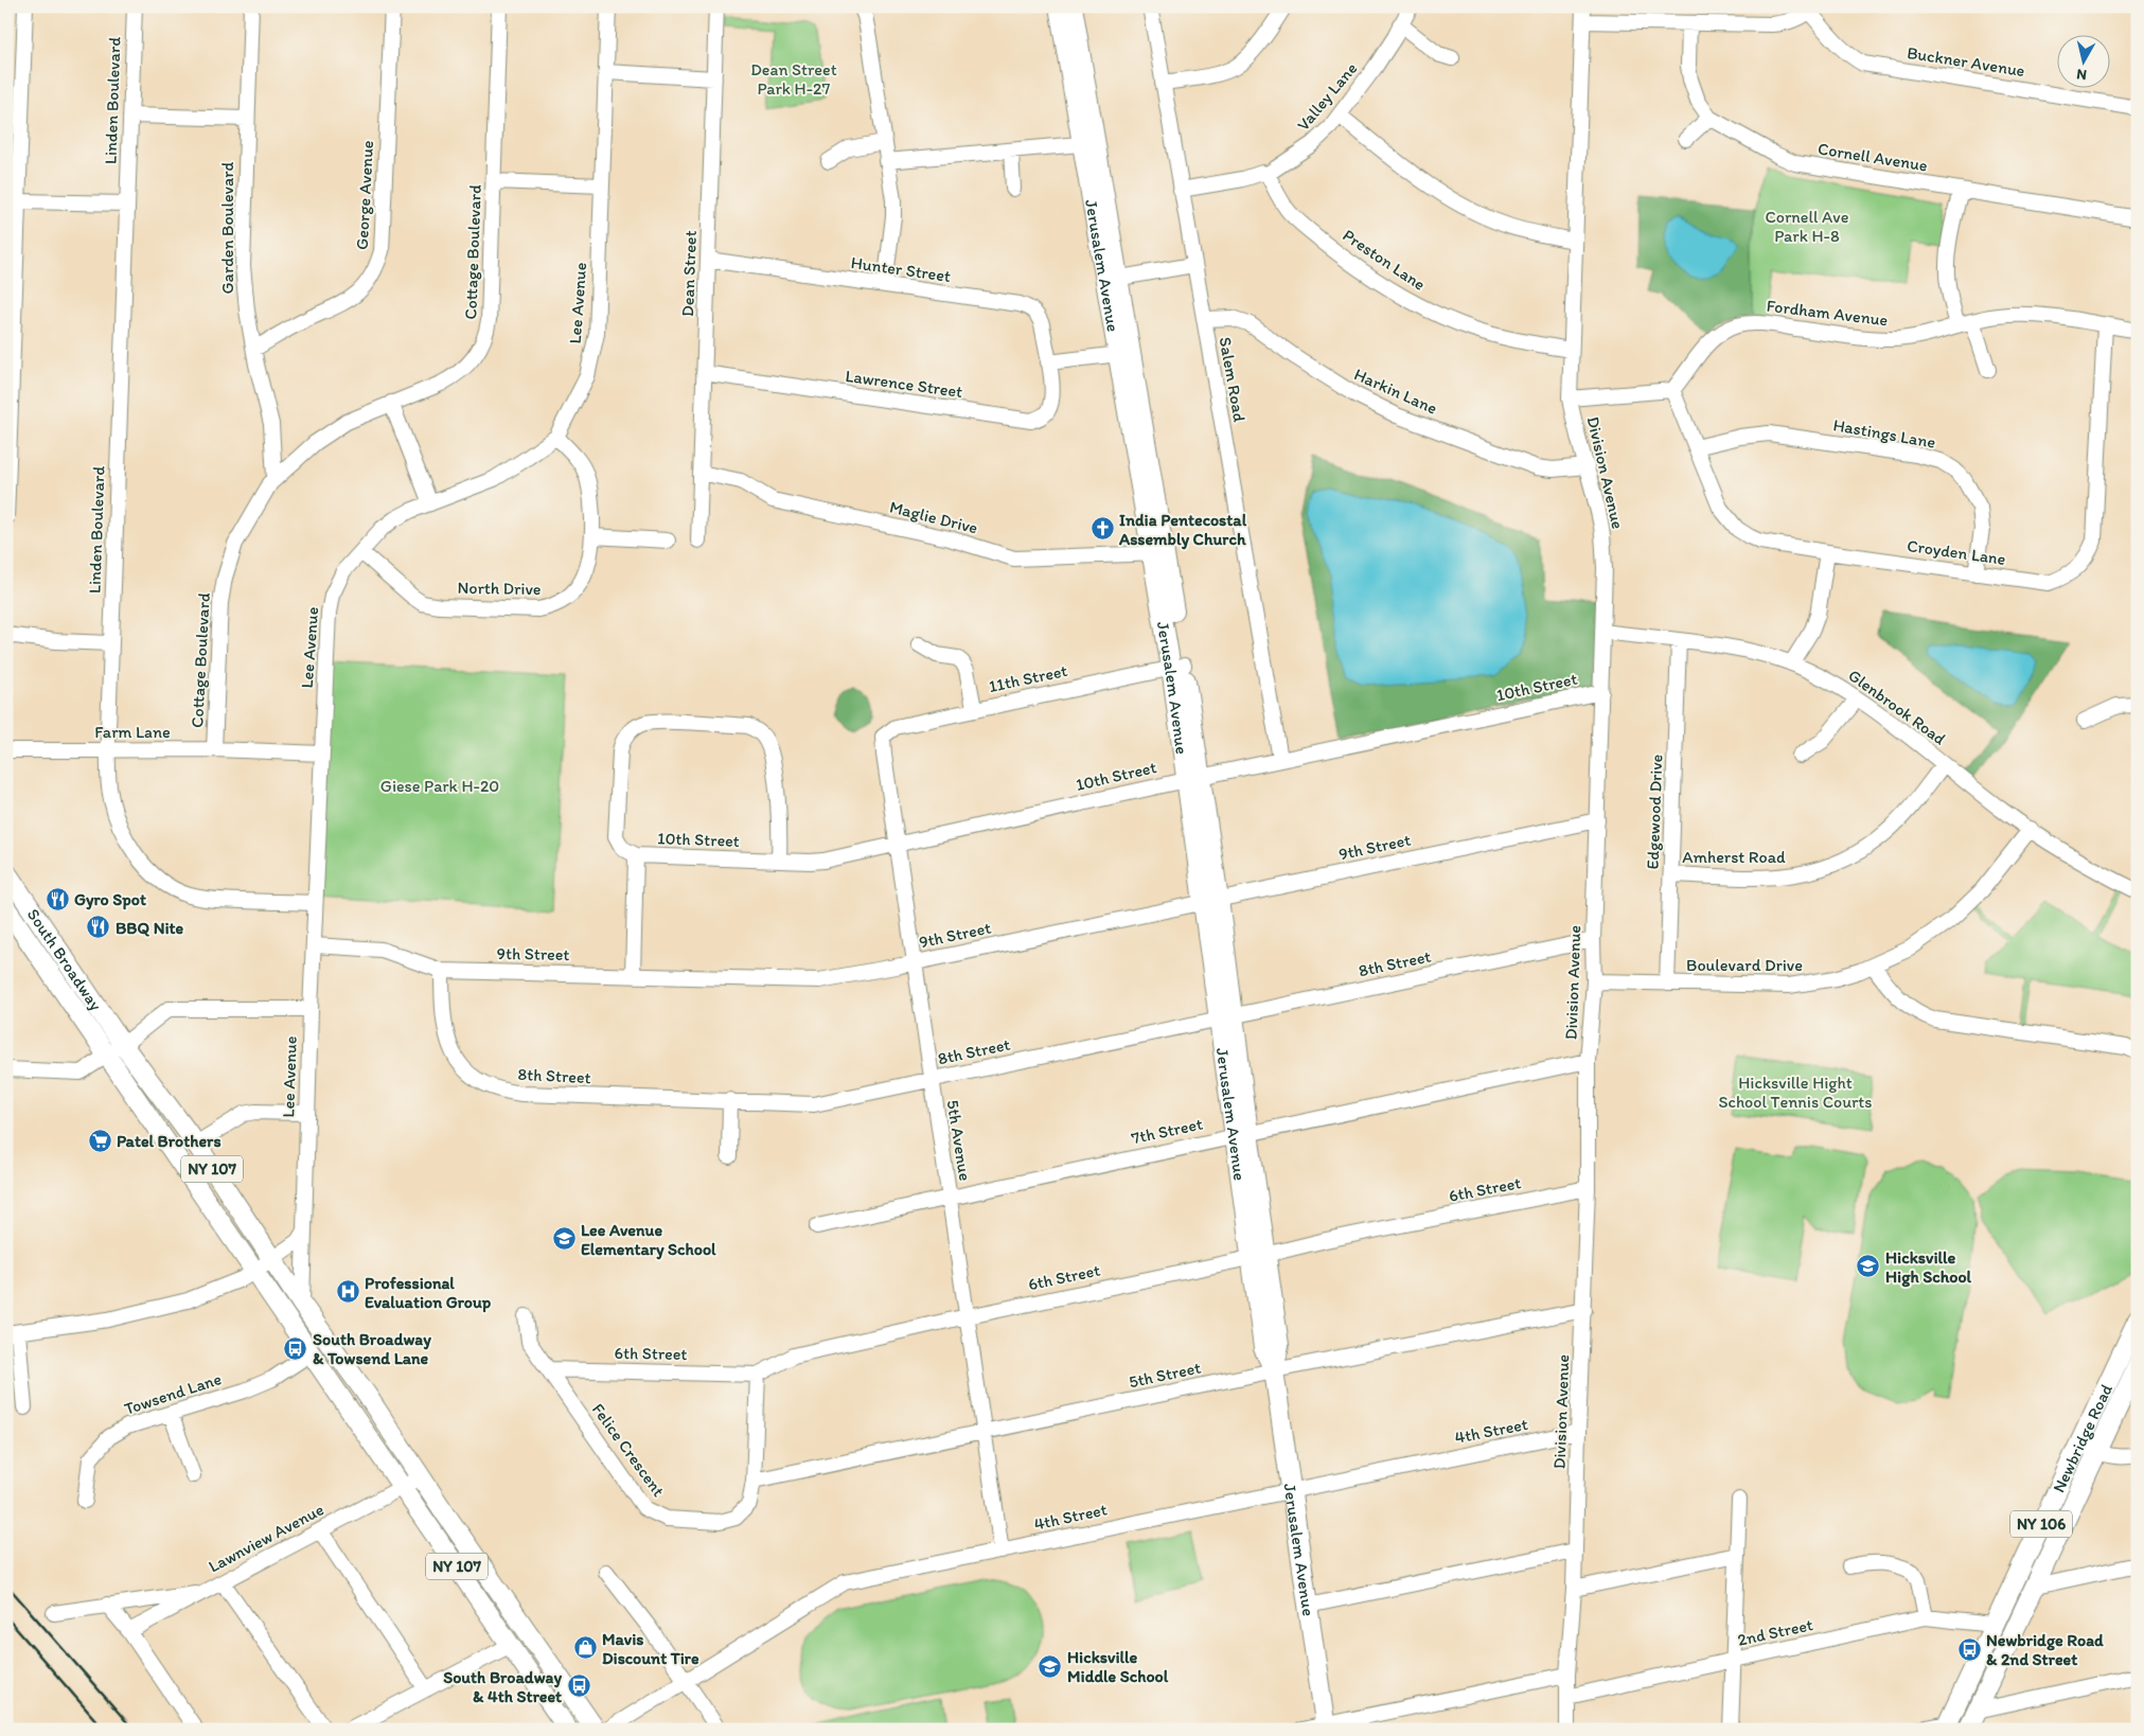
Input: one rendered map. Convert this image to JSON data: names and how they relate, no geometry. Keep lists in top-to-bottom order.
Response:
{
  "streets": {
    "main road": [
      "Jerusalem Avenue",
      "South Broadway",
      "NY 107",
      "Newbridge Road",
      "NY 106"
    ],
    "street": [
      "Buckner Avenue",
      "Valley Lane",
      "Linden Boulevard",
      "Cornell Avenue",
      "George Avenue",
      "Garden Boulevard",
      "Cottage Boulevard",
      "Preston Lane",
      "Hunter Street",
      "Dean Street",
      "Lee Avenue",
      "Fordham Avenue",
      "Salem Road",
      "Lawrence Street",
      "Harkin Lane",
      "Hastings Lane",
      "Division Avenue",
      "Maglie Drive",
      "Croyden Lane",
      "North Drive",
      "11th Street",
      "10th Street",
      "Glenbrook Road",
      "Farm Lane",
      "Edgewood Drive",
      "9th Street",
      "Amherst Road",
      "8th Street",
      "Boulevard Drive",
      "7th Street",
      "5th Avenue",
      "6th Street",
      "5th Street",
      "Towsend Lane",
      "4th Street",
      "Felice Crescent",
      "Lawnview Avenue",
      "2nd Street"
    ]
  },
  "crossings": [
    ["Valley Lane", "Preston Lane"],
    ["Valley Lane", "Salem Road"],
    ["Linden Boulevard", "Lee Avenue"],
    ["Linden Boulevard", "Farm Lane"],
    ["George Avenue", "Garden Boulevard"],
    ["Garden Boulevard", "Cottage Boulevard"],
    ["Cottage Boulevard", "Farm Lane"],
    ["Preston Lane", "Division Avenue"],
    ["Jerusalem Avenue", "Maglie Drive"],
    ["Jerusalem Avenue", "11th Street"],
    ["Jerusalem Avenue", "10th Street"],
    ["Jerusalem Avenue", "9th Street"],
    ["Jerusalem Avenue", "8th Street"],
    ["Jerusalem Avenue", "7th Street"],
    ["Jerusalem Avenue", "6th Street"],
    ["Jerusalem Avenue", "5th Street"],
    ["Jerusalem Avenue", "4th Street"],
    ["Hunter Street", "Dean Street"],
    ["Hunter Street", "Lawrence Street"],
    ["Dean Street", "Lawrence Street"],
    ["Dean Street", "Maglie Drive"],
    ["Lee Avenue", "North Drive"],
    ["Lee Avenue", "Farm Lane"],
    ["Lee Avenue", "9th Street"],
    ["Lee Avenue", "NY 107"],
    ["Fordham Avenue", "Croyden Lane"],
    ["Salem Road", "Harkin Lane"],
    ["Salem Road", "10th Street"],
    ["Harkin Lane", "Division Avenue"],
    ["Hastings Lane", "Croyden Lane"],
    ["Division Avenue", "10th Street"],
    ["Division Avenue", "Glenbrook Road"],
    ["Division Avenue", "9th Street"],
    ["Division Avenue", "8th Street"],
    ["Division Avenue", "Boulevard Drive"],
    ["Division Avenue", "7th Street"],
    ["Division Avenue", "6th Street"],
    ["Division Avenue", "5th Street"],
    ["Division Avenue", "4th Street"],
    ["Division Avenue", "2nd Street"],
    ["11th Street", "5th Avenue"],
    ["10th Street", "5th Avenue"],
    ["Glenbrook Road", "Edgewood Drive"],
    ["Glenbrook Road", "Amherst Road"],
    ["Glenbrook Road", "Boulevard Drive"],
    ["Edgewood Drive", "Amherst Road"],
    ["Edgewood Drive", "Boulevard Drive"],
    ["9th Street", "8th Street"],
    ["9th Street", "5th Avenue"],
    ["South Broadway", "NY 107"],
    ["8th Street", "5th Avenue"],
    ["7th Street", "5th Avenue"],
    ["5th Avenue", "6th Street"],
    ["5th Avenue", "5th Street"],
    ["5th Avenue", "4th Street"],
    ["NY 107", "Towsend Lane"],
    ["NY 107", "Lawnview Avenue"],
    ["6th Street", "Felice Crescent"],
    ["5th Street", "Felice Crescent"],
    ["Newbridge Road", "2nd Street"]
  ],
  "parks": [
    "Dean Street Park H-27",
    "Cornell Ave Park H-8",
    "Giese Park H-20",
    "Hicksville Hight School Tennis Courts"
  ],
  "places": {
    "church": ["India Pentecostal Assembly Church"],
    "restaurant": ["Gyro Spot", "BBQ Nite"],
    "supermarket": ["Patel Brothers"],
    "school or university": ["Lee Avenue Elementary School", "Hicksville High School", "Hicksville Middle School"],
    "hospital": ["Professional Evaluation Group"],
    "bus stop": ["South Broadway & Towsend Lane", "Newbridge Road & 2nd Street", "South Broadway & 4th Street"],
    "shop": ["Mavis Discount Tire"]
  },
  "north": "bottom"
}
